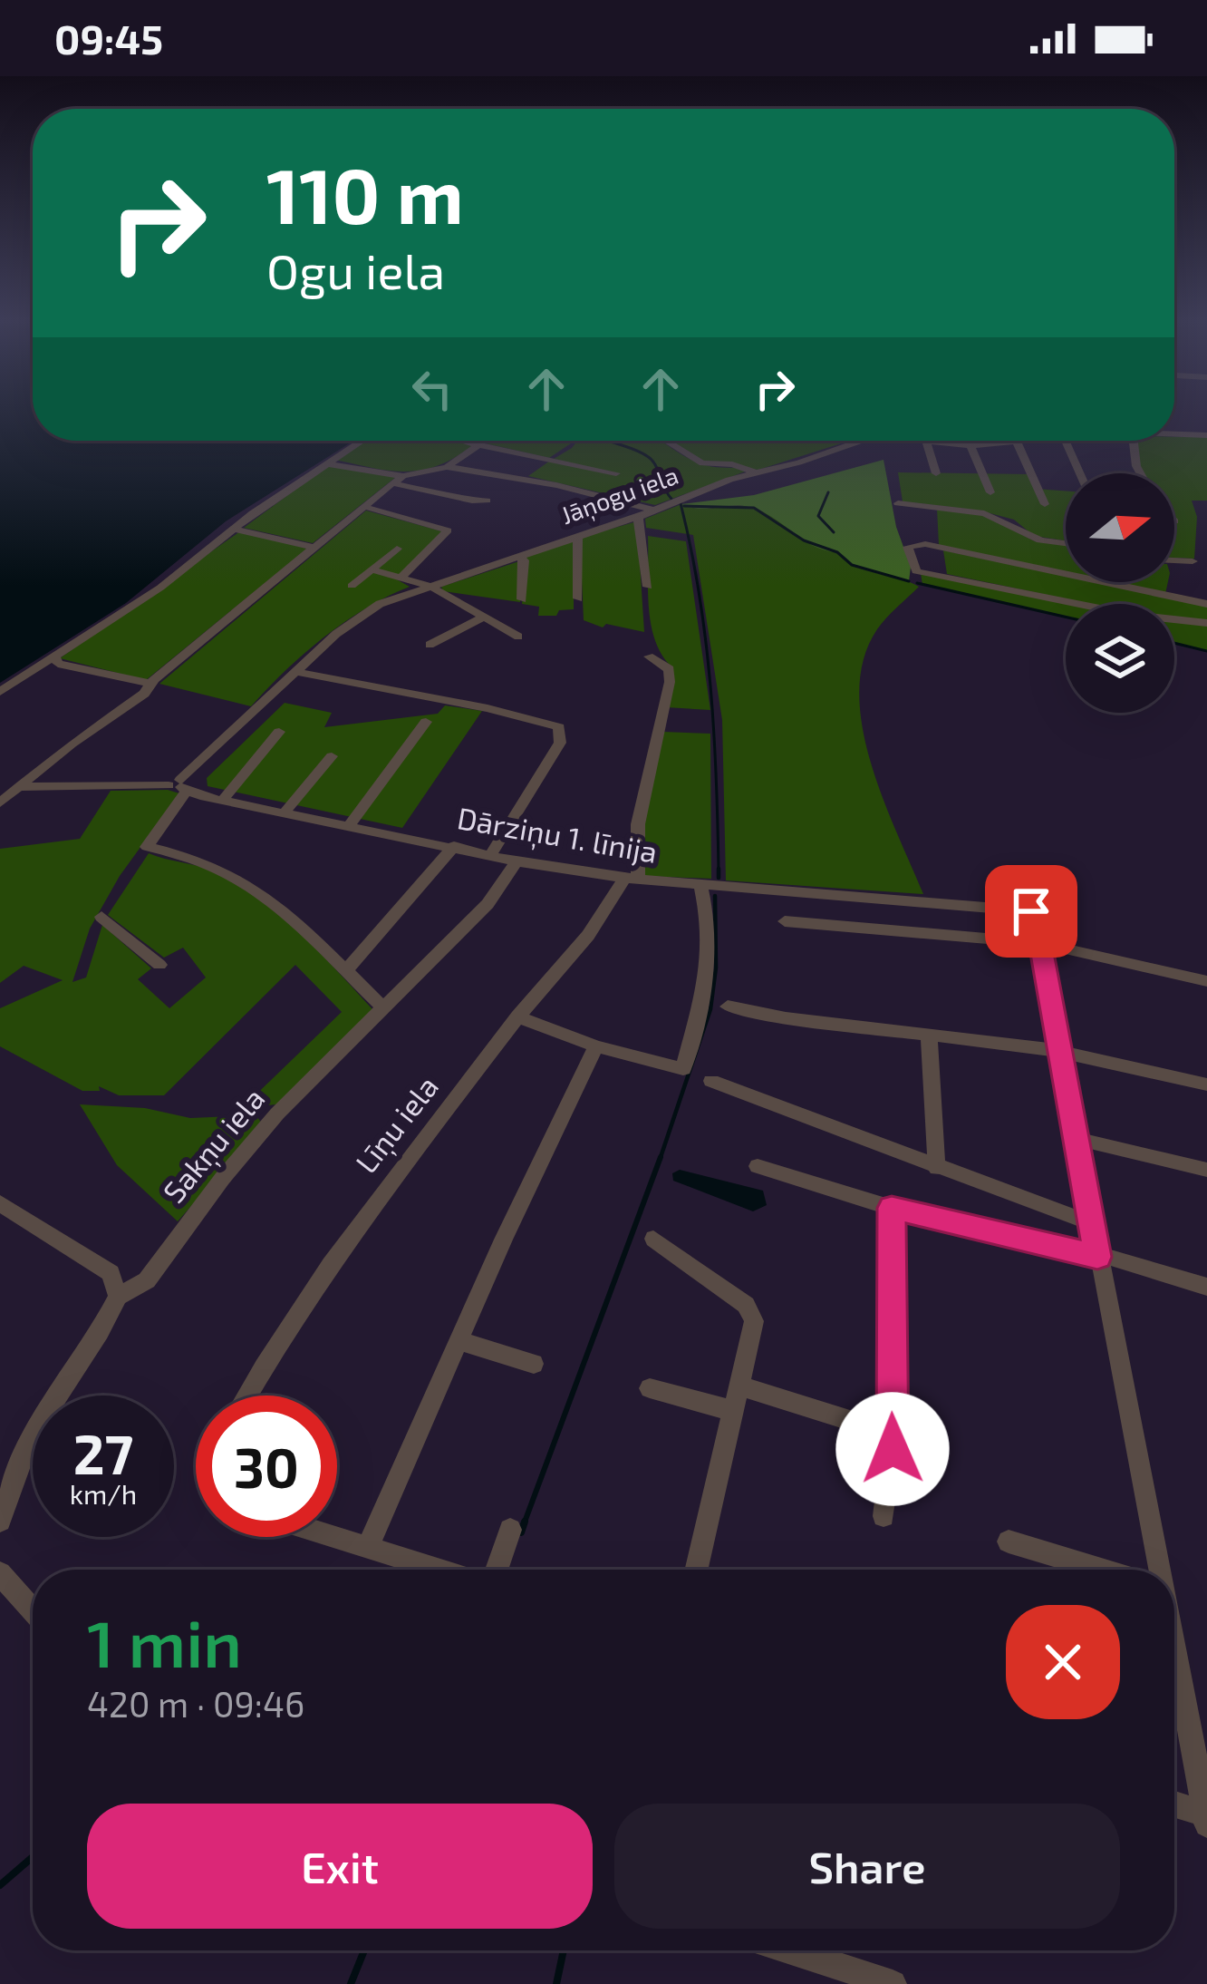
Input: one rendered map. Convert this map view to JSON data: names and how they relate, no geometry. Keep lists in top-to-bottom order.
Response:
{
  "streets": {
    "street": [
      "Jāņogu iela",
      "Dārziņu 1. līnija",
      "Līņu iela",
      "Sakņu iela"
    ]
  },
  "crossings": [
    ["Jāņogu iela", "Dārziņu 1. līnija"],
    ["Dārziņu 1. līnija", "Līņu iela"],
    ["Dārziņu 1. līnija", "Sakņu iela"]
  ],
  "north": "right",
  "page": {
    "status": "09:45",
    "turn": ["110 m", "Ogu iela"],
    "speed": "27 km/h",
    "limit": "30",
    "heading": ["1 min", "420 m · 09:46"],
    "buttons": ["Exit", "Share"]
  }
}
